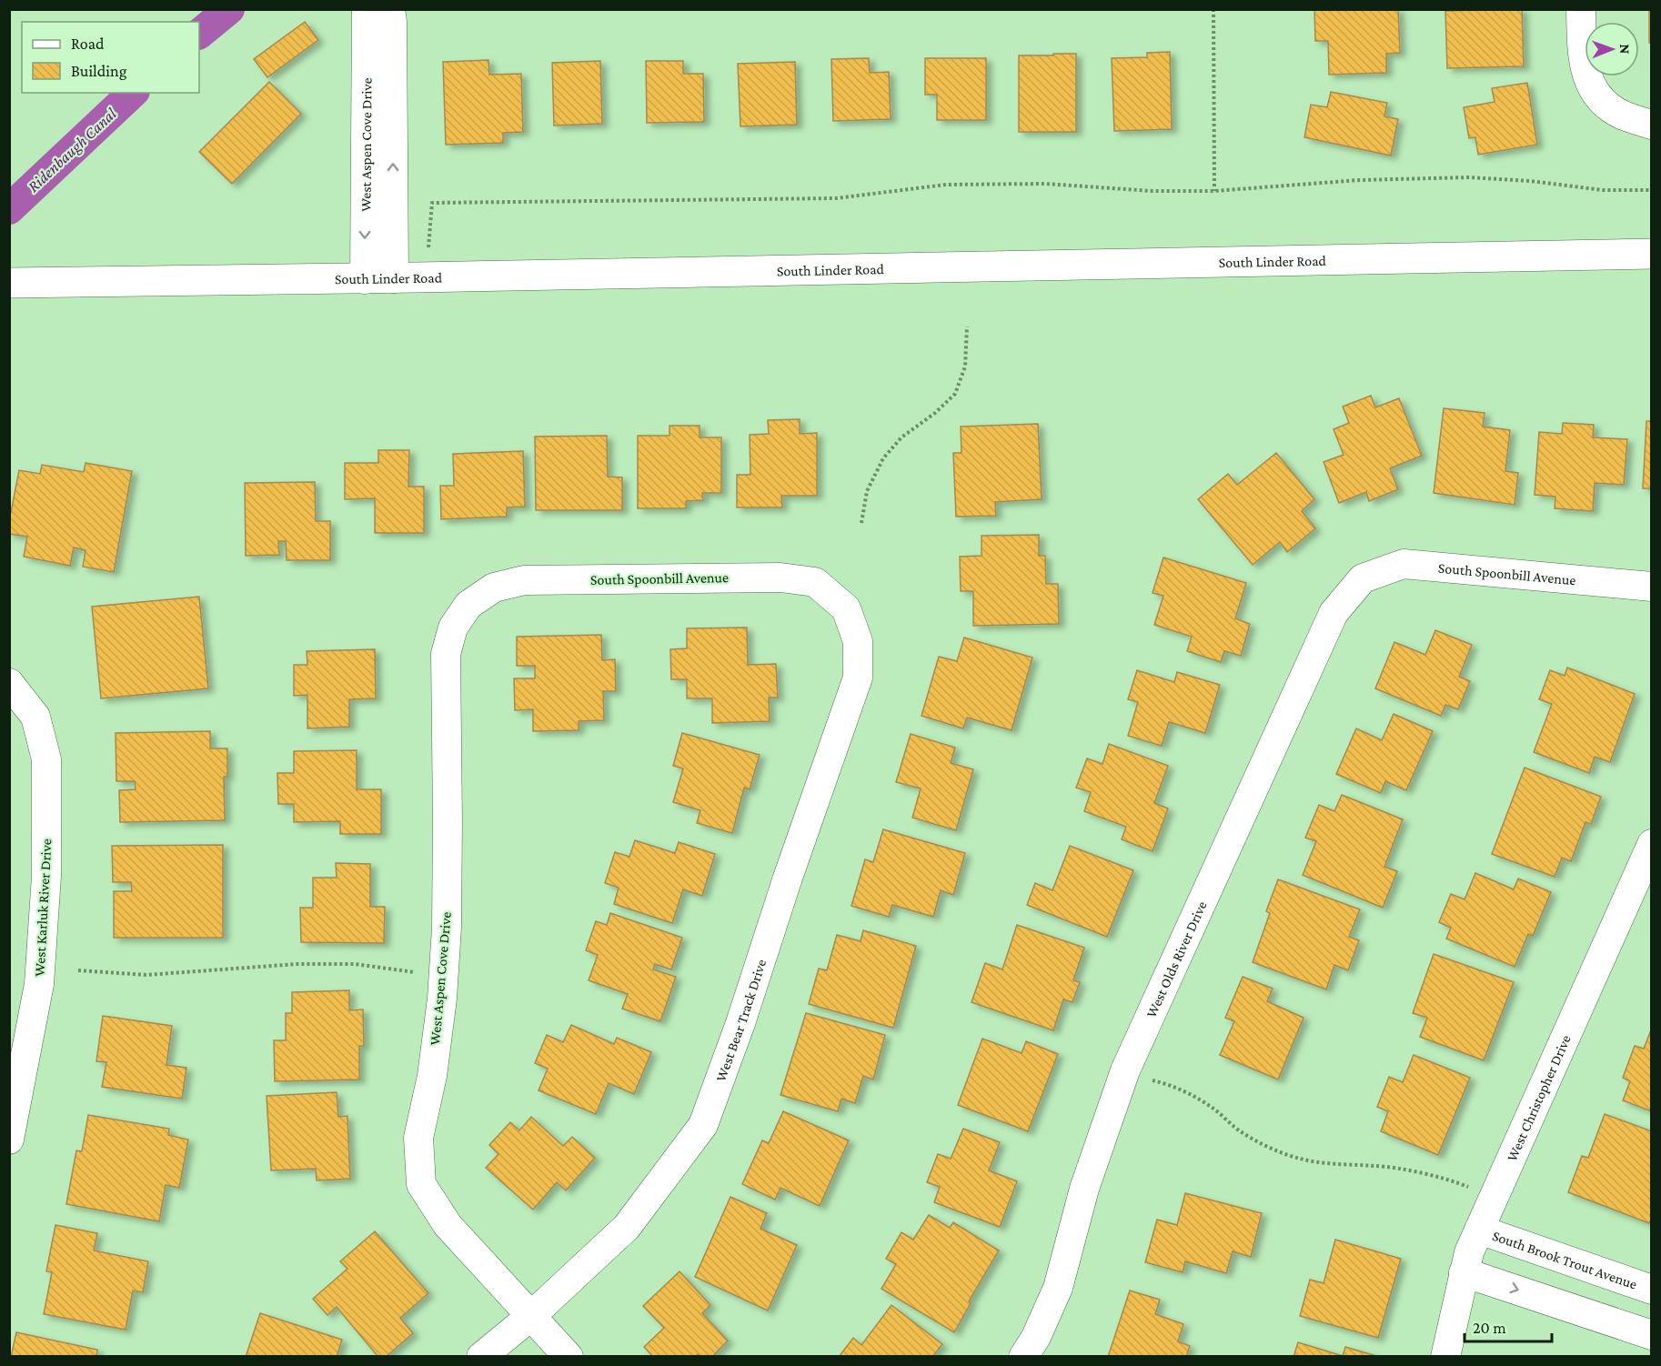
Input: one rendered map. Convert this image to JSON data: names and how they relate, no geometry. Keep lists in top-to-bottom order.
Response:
{
  "streets": {
    "street": [
      "West Aspen Cove Drive",
      "South Linder Road",
      "South Spoonbill Avenue",
      "West Karluk River Drive",
      "West Olds River Drive",
      "West Bear Track Drive",
      "West Christopher Drive",
      "South Brook Trout Avenue"
    ]
  },
  "crossings": [
    ["West Aspen Cove Drive", "South Linder Road"],
    ["West Aspen Cove Drive", "South Spoonbill Avenue"],
    ["West Aspen Cove Drive", "West Bear Track Drive"],
    ["South Spoonbill Avenue", "West Olds River Drive"],
    ["South Spoonbill Avenue", "West Bear Track Drive"],
    ["West Christopher Drive", "South Brook Trout Avenue"]
  ],
  "water": ["Ridenbaugh Canal"],
  "legend": ["Road", "Building"],
  "scale_bar": "20 m",
  "north": "right"
}
